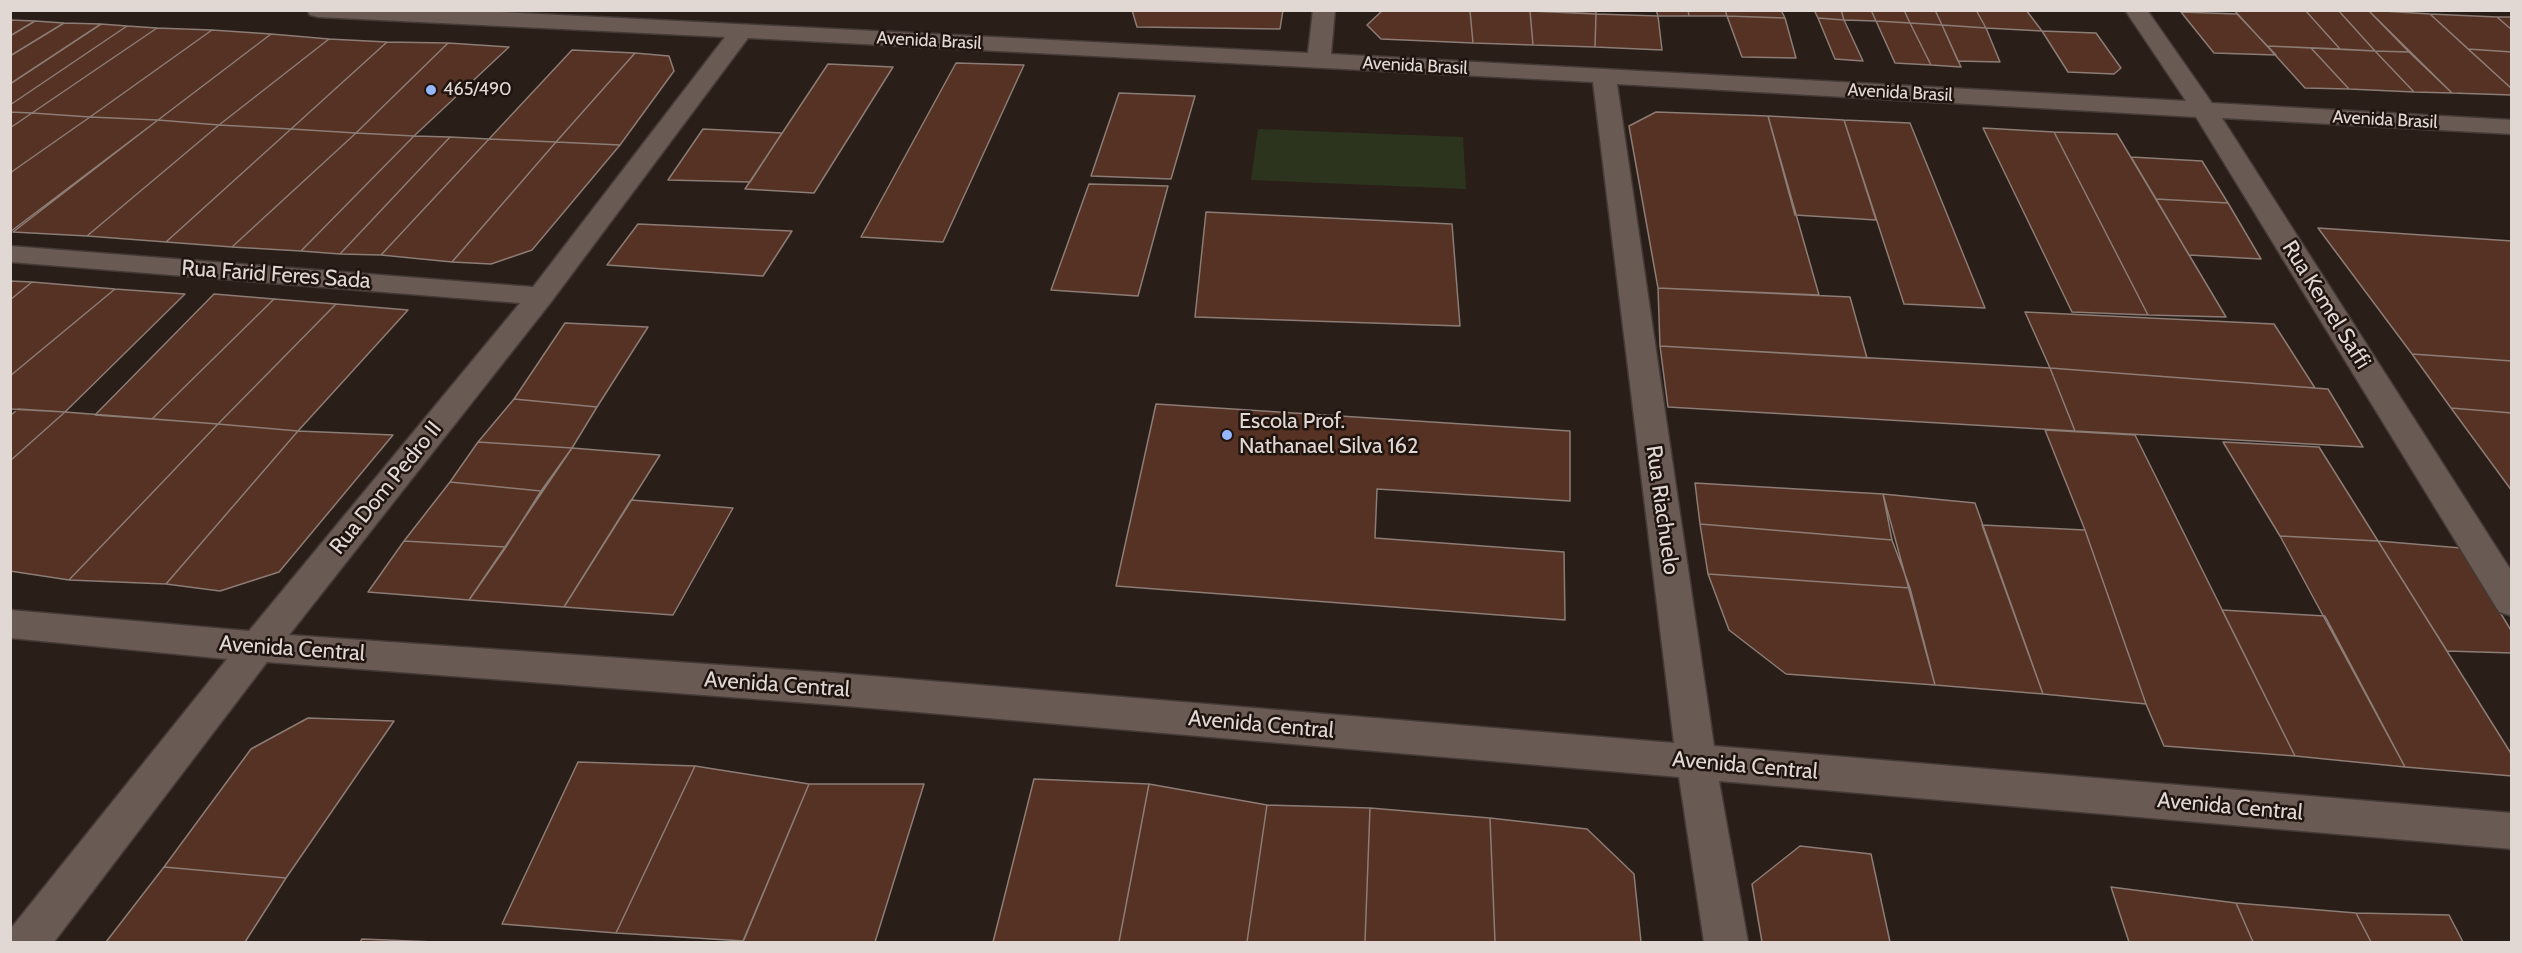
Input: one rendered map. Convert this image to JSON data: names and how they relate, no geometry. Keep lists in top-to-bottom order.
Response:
{
  "streets": {
    "street": [
      "Avenida Brasil",
      "Rua Farid Feres Sada",
      "Rua Kemel Saffi",
      "Rua Dom Pedro II",
      "Rua Riachuelo",
      "Avenida Central"
    ]
  },
  "crossings": [
    ["Avenida Brasil", "Rua Kemel Saffi"],
    ["Avenida Brasil", "Rua Dom Pedro II"],
    ["Avenida Brasil", "Rua Riachuelo"],
    ["Rua Farid Feres Sada", "Rua Dom Pedro II"],
    ["Rua Dom Pedro II", "Avenida Central"],
    ["Rua Riachuelo", "Avenida Central"]
  ],
  "places": ["465/490", "Escola Prof. Nathanael Silva 162"]
}
